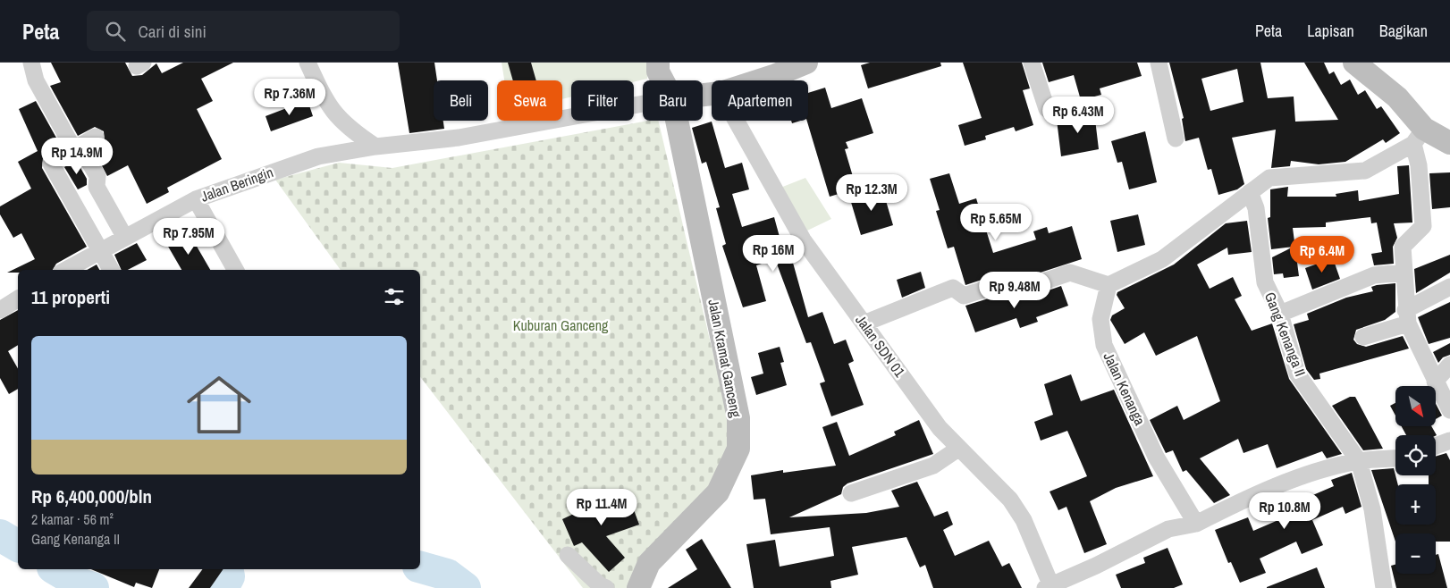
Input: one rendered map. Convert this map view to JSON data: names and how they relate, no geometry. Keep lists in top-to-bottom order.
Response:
{
  "streets": {
    "street": [
      "Jalan Beringin",
      "Gang Kenanga II",
      "Jalan SDN 01",
      "Jalan Kramat Ganceng",
      "Jalan Kenanga"
    ]
  },
  "parks": ["Kuburan Ganceng"],
  "north": "bottom right",
  "page": {
    "header": "Peta",
    "search": "Cari di sini",
    "nav": ["Peta", "Lapisan", "Bagikan"],
    "price": [
      "Rp 7.36M",
      "Rp 6.43M",
      "Rp 14.9M",
      "Rp 12.3M",
      "Rp 5.65M",
      "Rp 7.95M",
      "Rp 16M",
      "Rp 6.4M",
      "Rp 9.48M",
      "Rp 11.4M",
      "Rp 10.8M"
    ],
    "chip": [
      "Beli",
      "Sewa",
      "Filter",
      "Baru",
      "Apartemen"
    ],
    "heading": "11 properti",
    "list": [
      {
        "name": "Rp 6,400,000/bln",
        "note": "2 kamar · 56 m² · Gang Kenanga II"
      }
    ],
    "map_buttons": ["+", "−"]
  }
}
